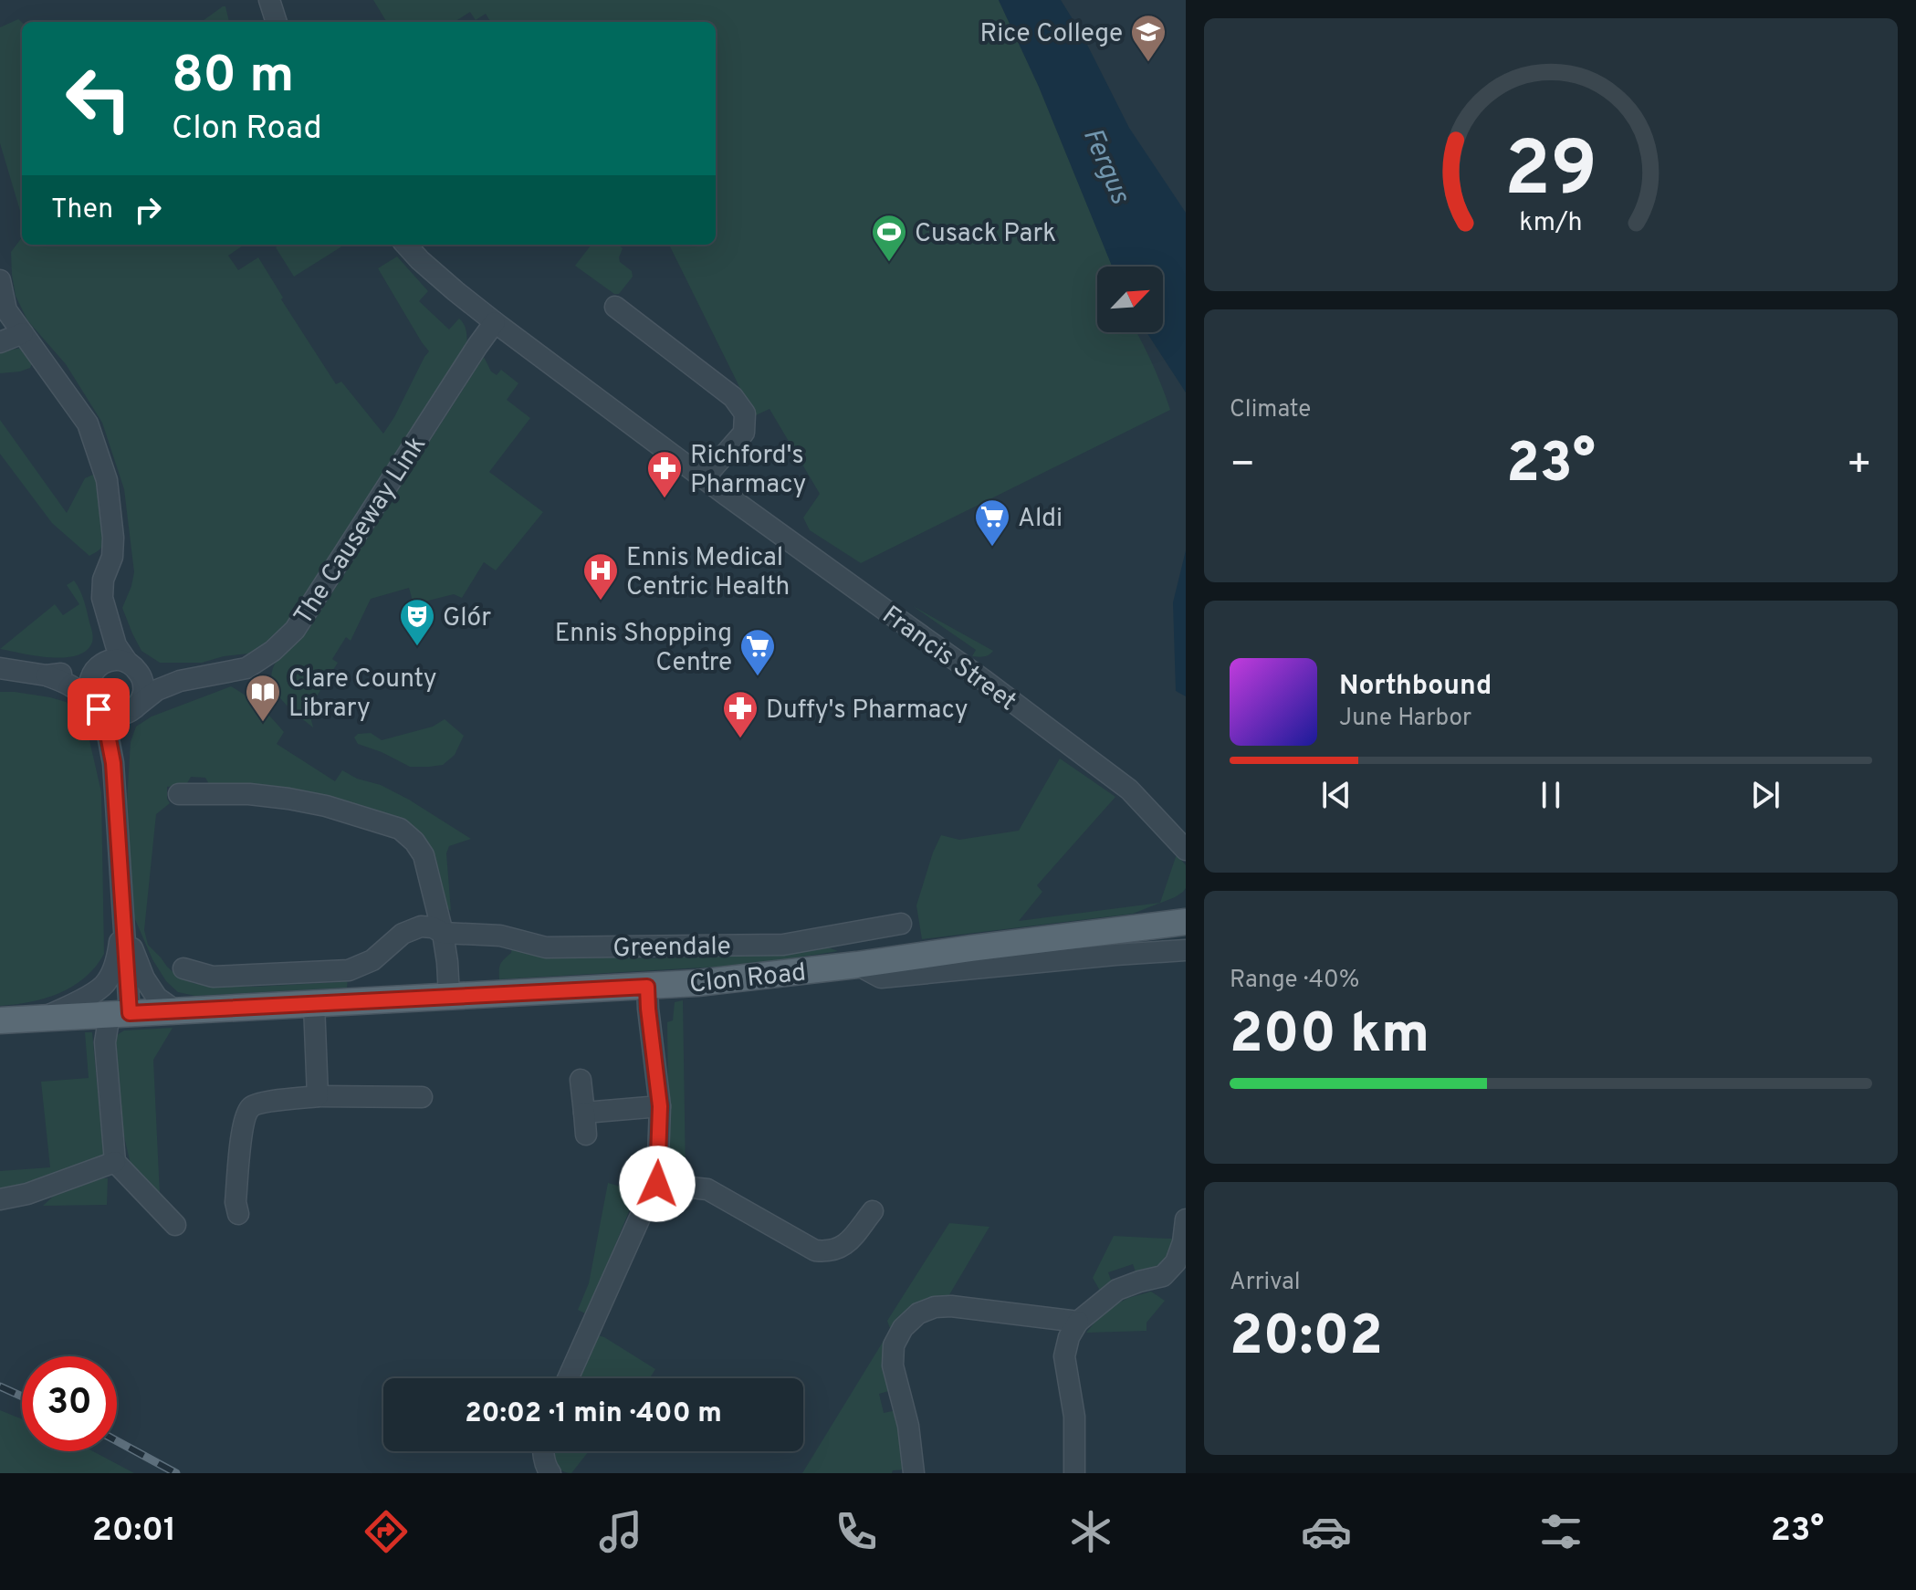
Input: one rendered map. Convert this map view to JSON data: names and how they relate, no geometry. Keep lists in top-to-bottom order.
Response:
{
  "streets": {
    "main road": ["Clon Road"],
    "street": ["The Causeway Link", "Francis Street", "Greendale"]
  },
  "crossings": [
    ["The Causeway Link", "Francis Street"]
  ],
  "water": ["Fergus"],
  "places": {
    "school or university": ["Rice College"],
    "sports": ["Cusack Park"],
    "pharmacy": ["Richford's Pharmacy", "Duffy's Pharmacy"],
    "supermarket": ["Aldi", "Ennis Shopping Centre"],
    "hospital": ["Ennis Medical Centric Health"],
    "theatre": ["Glór"],
    "library": ["Clare County Library"]
  },
  "north": "top right",
  "page": {
    "turn": ["80 m", "Clon Road"],
    "then": "Then",
    "tile": [
      "Climate",
      ["Range · 40%", "200 km"],
      ["Arrival", "20:02"]
    ],
    "heat": ["−", "23°", "+"],
    "song": ["Northbound", "June Harbor"],
    "limit": "30",
    "trip": "20:02 · 1 min · 400 m",
    "tabs": ["20:01", "23°"],
    "gauge": ["29", "km/h"]
  }
}
